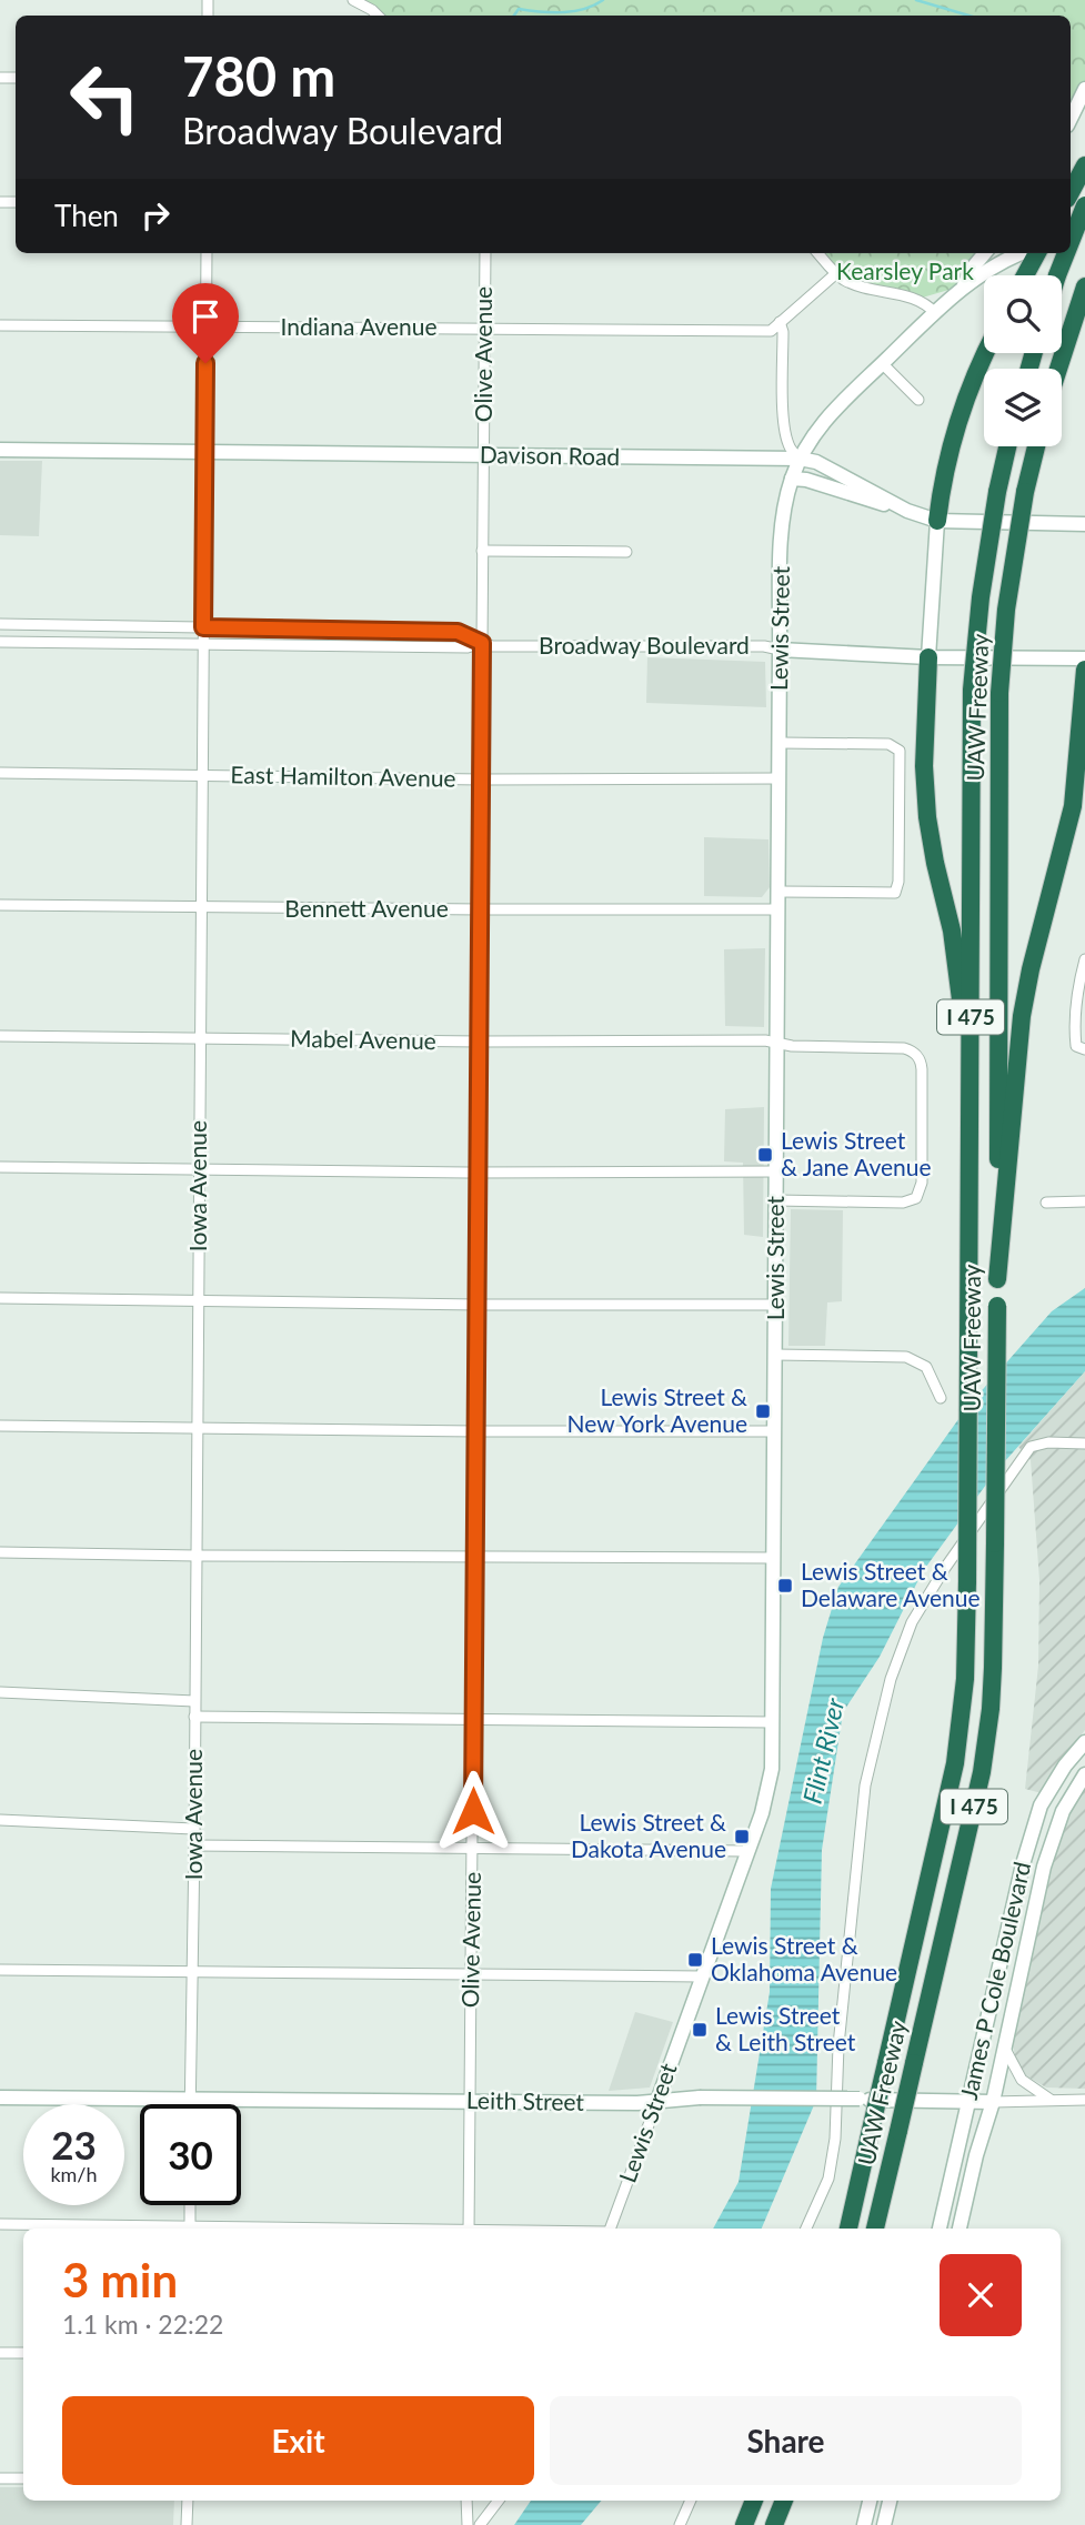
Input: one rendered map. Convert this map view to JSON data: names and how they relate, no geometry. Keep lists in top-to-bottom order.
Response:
{
  "streets": {
    "highway": ["UAW Freeway", "I 475"],
    "street": [
      "Indiana Avenue",
      "Olive Avenue",
      "Davison Road",
      "Lewis Street",
      "Broadway Boulevard",
      "East Hamilton Avenue",
      "Bennett Avenue",
      "Mabel Avenue",
      "Iowa Avenue",
      "James P Cole Boulevard",
      "Leith Street"
    ]
  },
  "crossings": [
    ["Indiana Avenue", "Olive Avenue"],
    ["Indiana Avenue", "Iowa Avenue"],
    ["Olive Avenue", "Davison Road"],
    ["Olive Avenue", "Broadway Boulevard"],
    ["Olive Avenue", "East Hamilton Avenue"],
    ["Olive Avenue", "Bennett Avenue"],
    ["Olive Avenue", "Mabel Avenue"],
    ["Olive Avenue", "Leith Street"],
    ["Davison Road", "Lewis Street"],
    ["Davison Road", "Iowa Avenue"],
    ["Lewis Street", "Broadway Boulevard"],
    ["Lewis Street", "East Hamilton Avenue"],
    ["Lewis Street", "Bennett Avenue"],
    ["Lewis Street", "Mabel Avenue"],
    ["Lewis Street", "Leith Street"],
    ["Broadway Boulevard", "Iowa Avenue"],
    ["East Hamilton Avenue", "Iowa Avenue"],
    ["Bennett Avenue", "Iowa Avenue"],
    ["Mabel Avenue", "Iowa Avenue"],
    ["Iowa Avenue", "Leith Street"],
    ["James P Cole Boulevard", "Leith Street"]
  ],
  "water": ["Flint River"],
  "parks": ["Kearsley Park"],
  "places": {
    "transit": [
      "Lewis Street & Jane Avenue",
      "Lewis Street & New York Avenue",
      "Lewis Street & Delaware Avenue",
      "Lewis Street & Dakota Avenue",
      "Lewis Street & Oklahoma Avenue",
      "Lewis Street & Leith Street"
    ]
  },
  "page": {
    "turn": ["780 m", "Broadway Boulevard"],
    "then": "Then",
    "speed": "23 km/h",
    "limit": "30",
    "heading": ["3 min", "1.1 km · 22:22"],
    "buttons": ["Exit", "Share"]
  }
}
